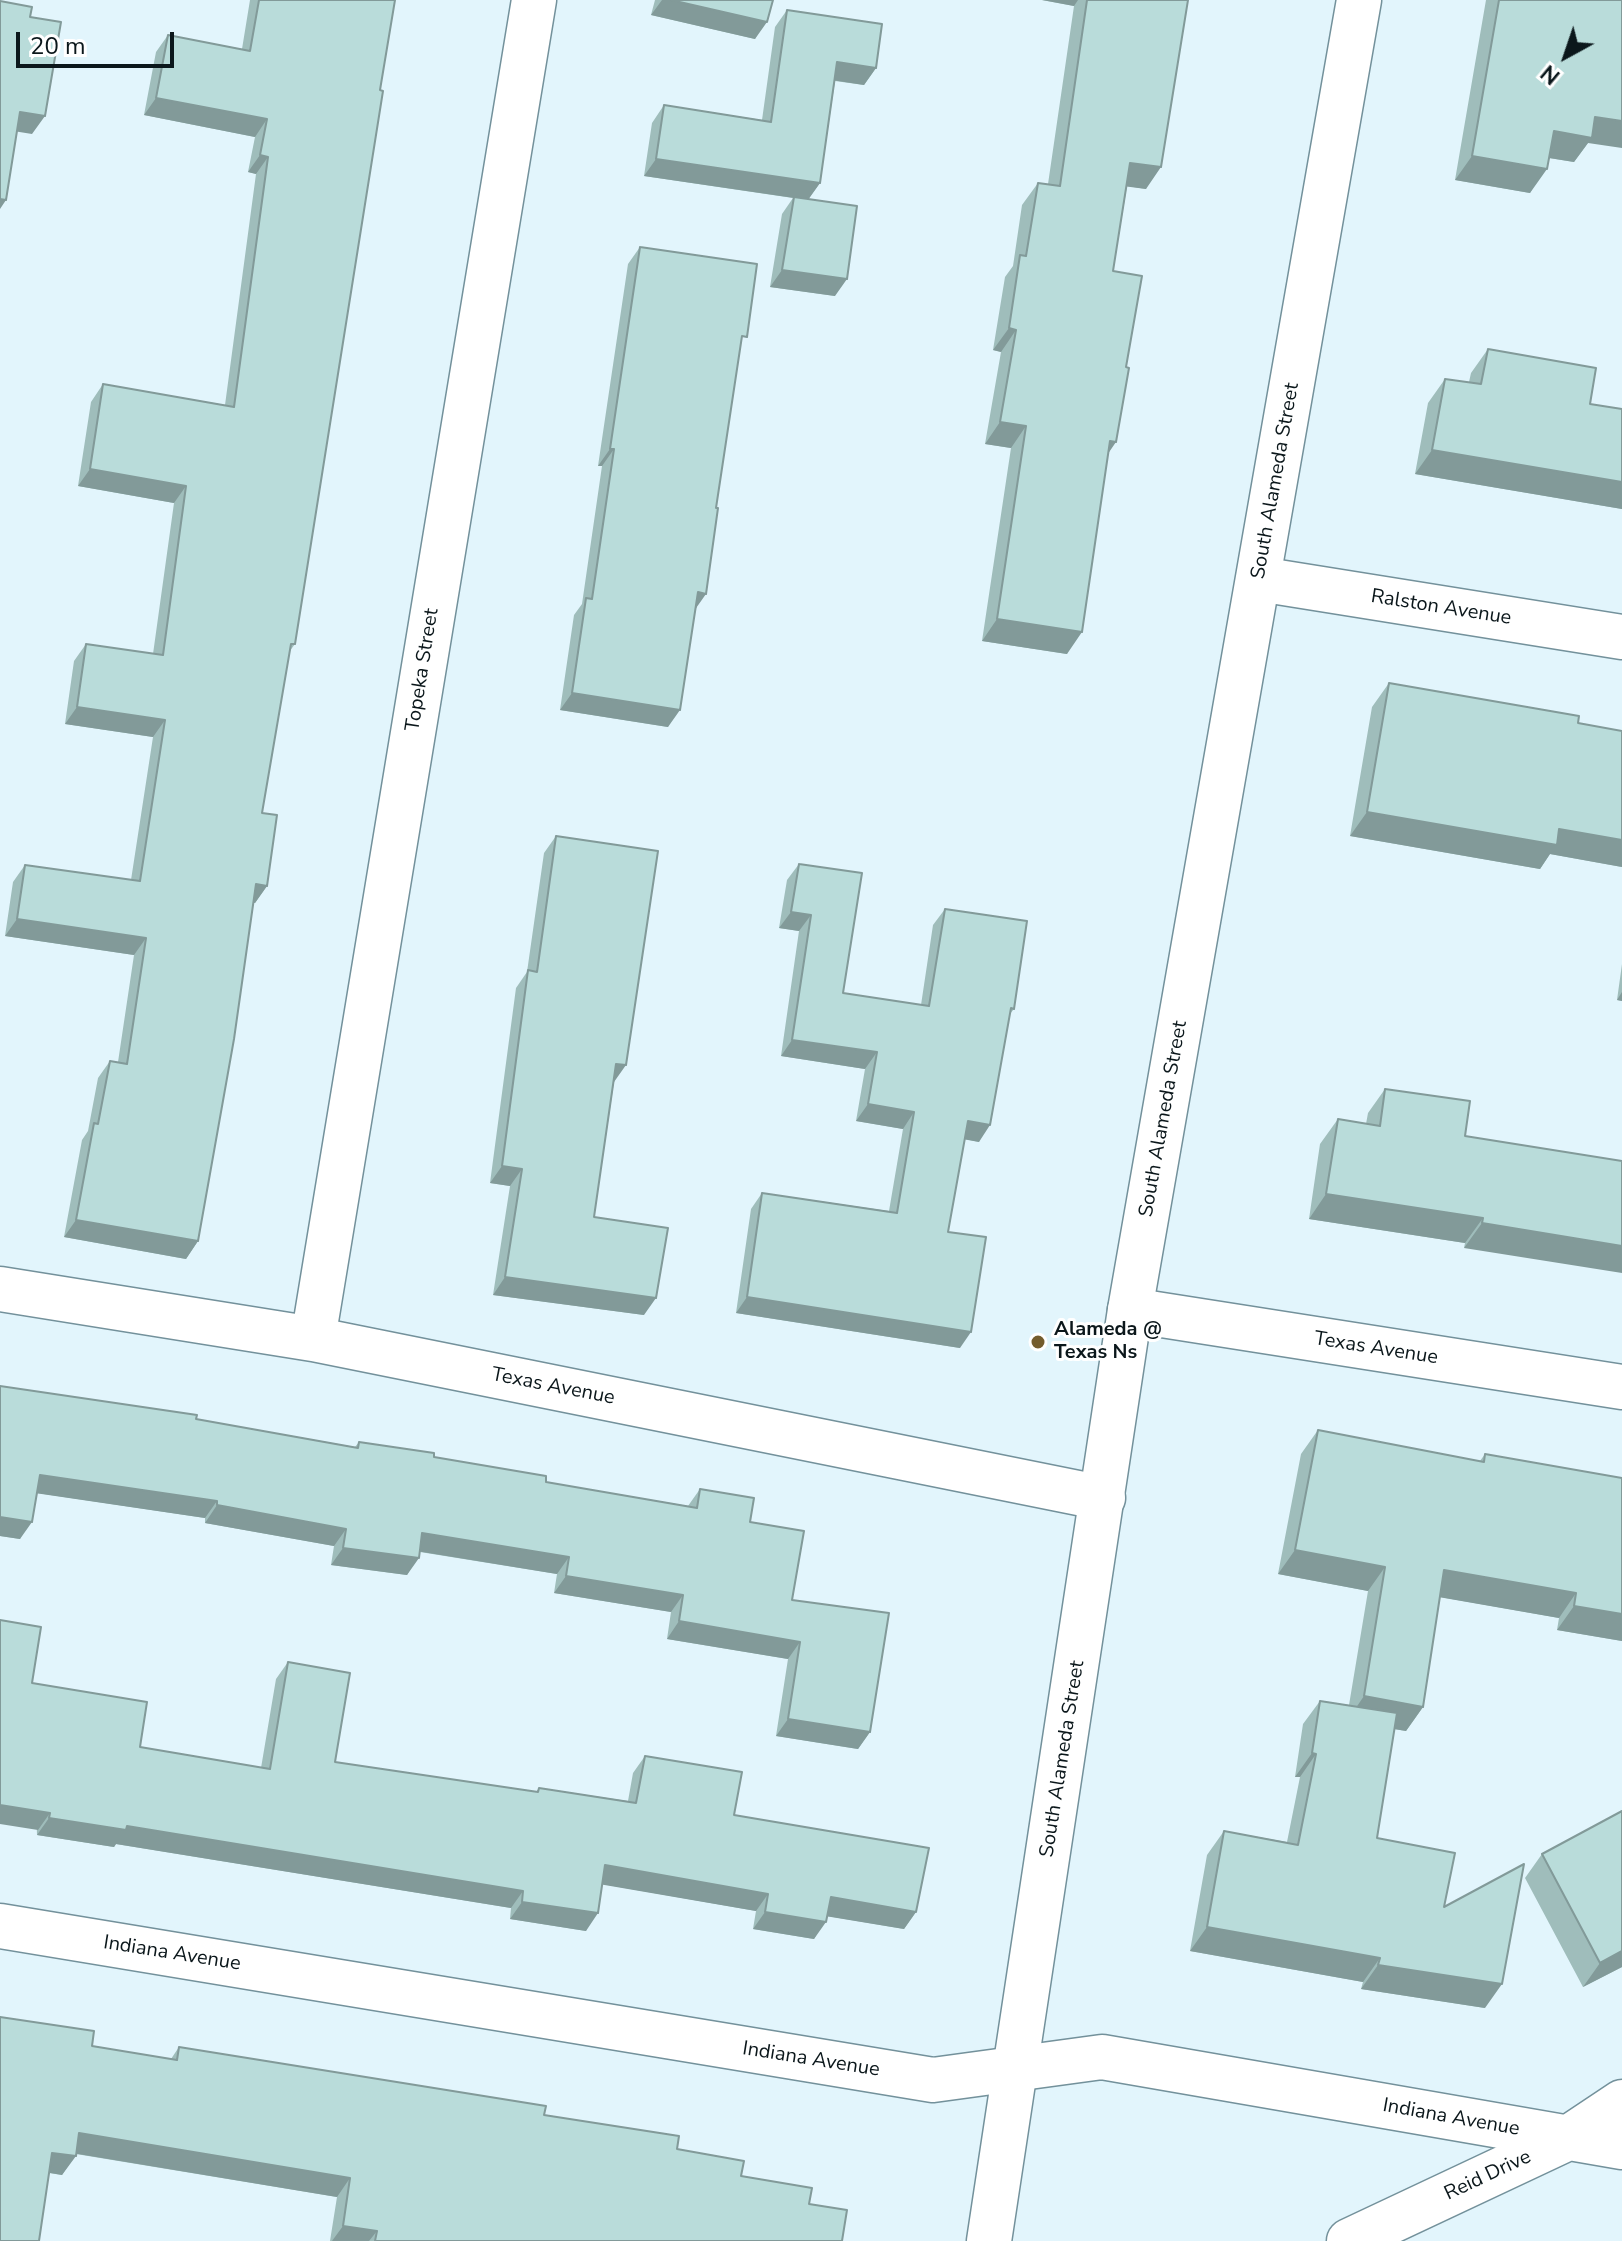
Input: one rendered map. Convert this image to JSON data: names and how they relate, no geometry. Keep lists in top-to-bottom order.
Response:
{
  "streets": {
    "street": [
      "South Alameda Street",
      "Ralston Avenue",
      "Topeka Street",
      "Texas Avenue",
      "Indiana Avenue",
      "Reid Drive"
    ]
  },
  "crossings": [
    ["South Alameda Street", "Ralston Avenue"],
    ["South Alameda Street", "Texas Avenue"],
    ["South Alameda Street", "Indiana Avenue"],
    ["Topeka Street", "Texas Avenue"],
    ["Indiana Avenue", "Reid Drive"]
  ],
  "places": ["Alameda @ Texas Ns"],
  "scale_bar": "20 m",
  "north": "bottom left"
}
